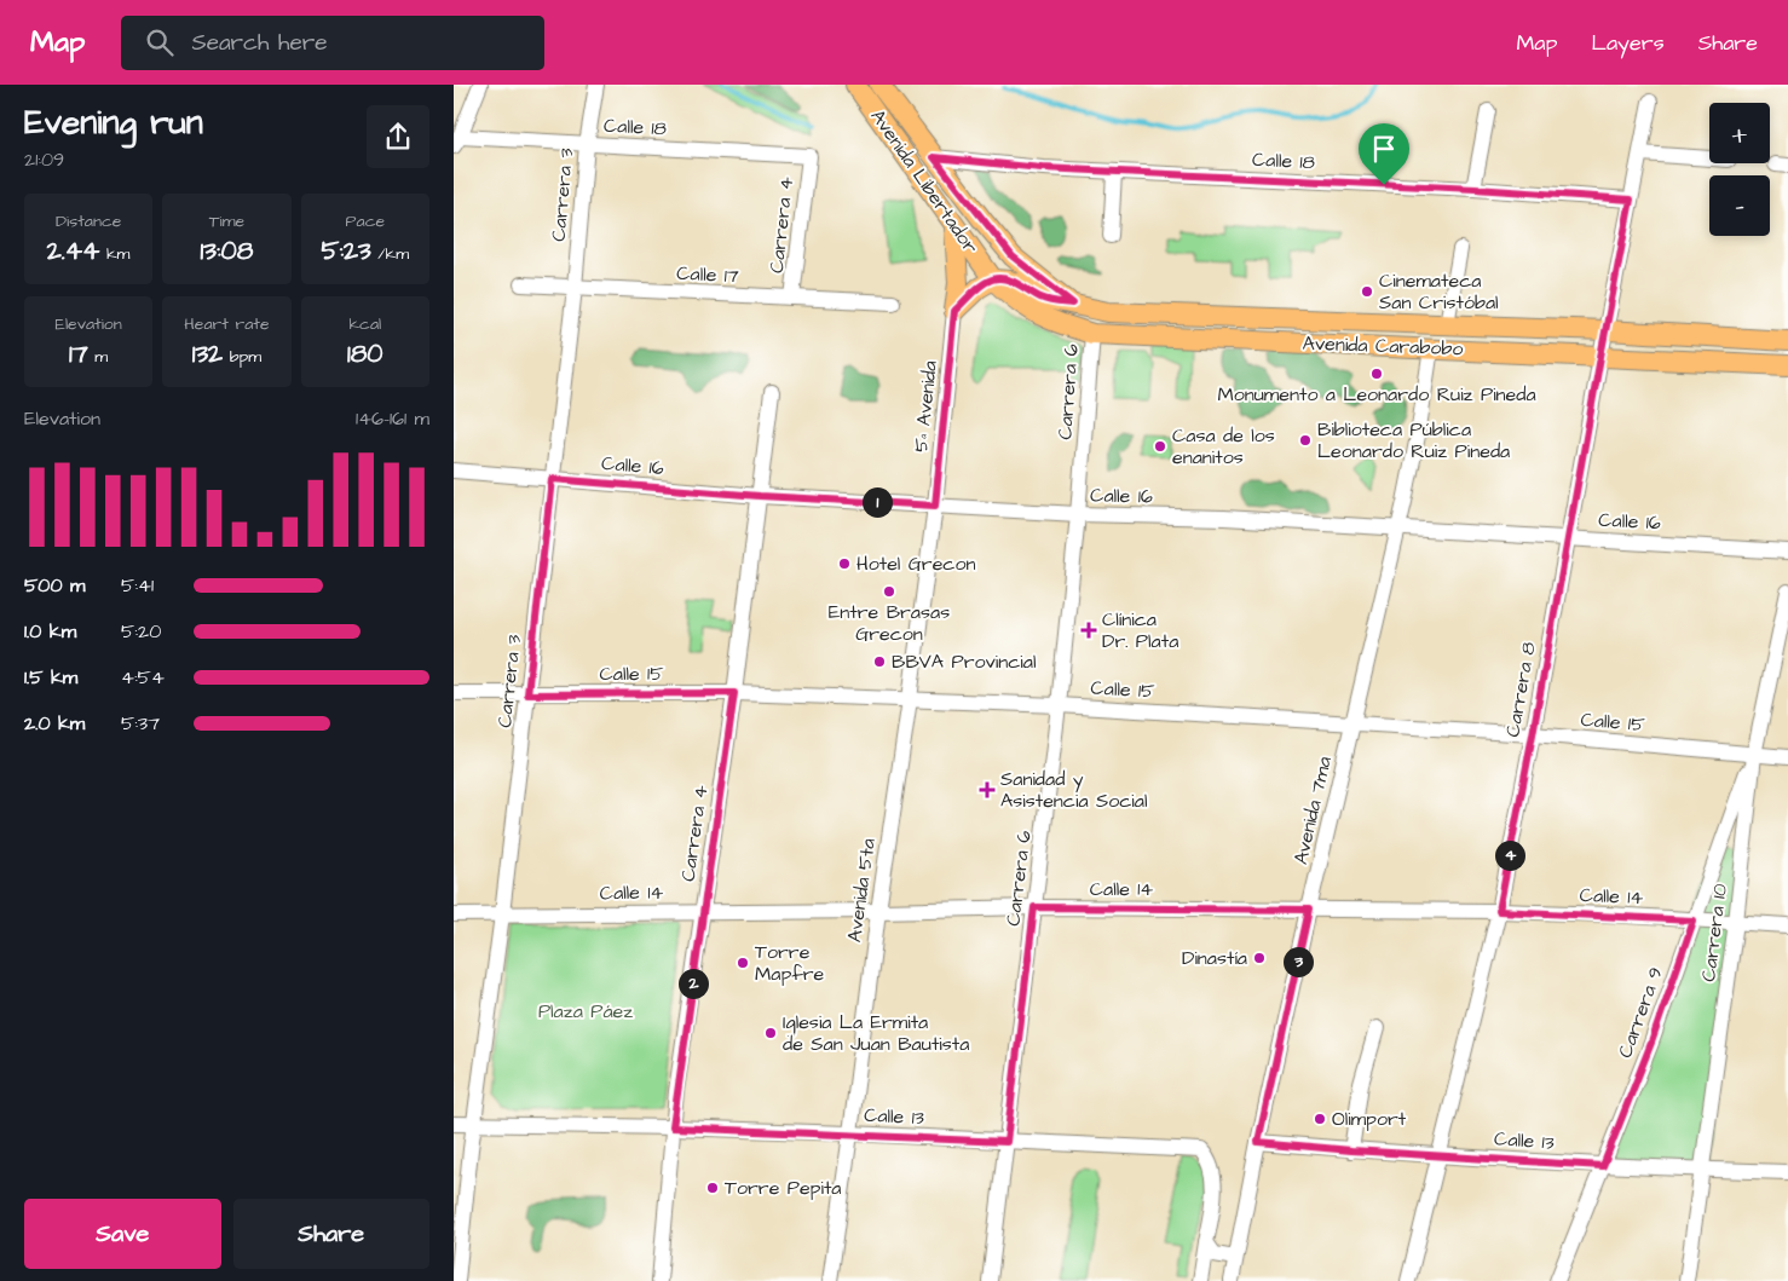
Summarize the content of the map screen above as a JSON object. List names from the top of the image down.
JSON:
{
  "streets": {
    "main road": ["Avenida Libertador", "Avenida Carabobo"],
    "street": [
      "Calle 18",
      "Carrera 3",
      "Carrera 4",
      "Calle 17",
      "Carrera 6",
      "5ª Avenida",
      "Calle 16",
      "Calle 15",
      "Carrera 8",
      "Avenida 7ma",
      "Calle 14",
      "Avenida 5ta",
      "Carrera 10",
      "Carrera 9",
      "Calle 13"
    ]
  },
  "crossings": [
    ["Calle 18", "Avenida Libertador"],
    ["Calle 18", "Carrera 3"],
    ["Calle 18", "Carrera 4"],
    ["Calle 18", "Carrera 8"],
    ["Avenida Libertador", "Avenida Carabobo"],
    ["Carrera 3", "Calle 17"],
    ["Carrera 3", "Calle 16"],
    ["Carrera 3", "Calle 15"],
    ["Carrera 3", "Calle 14"],
    ["Carrera 3", "Calle 13"],
    ["Carrera 4", "Calle 17"],
    ["Carrera 4", "Calle 16"],
    ["Carrera 4", "Calle 15"],
    ["Carrera 4", "Calle 14"],
    ["Carrera 4", "Calle 13"],
    ["Avenida Carabobo", "Carrera 6"],
    ["Avenida Carabobo", "Carrera 8"],
    ["Avenida Carabobo", "Avenida 7ma"],
    ["Carrera 6", "Calle 16"],
    ["Carrera 6", "Calle 15"],
    ["Carrera 6", "Calle 14"],
    ["Carrera 6", "Calle 13"],
    ["5ª Avenida", "Calle 16"],
    ["5ª Avenida", "Avenida 5ta"],
    ["Calle 16", "Carrera 8"],
    ["Calle 16", "Avenida 7ma"],
    ["Calle 16", "Avenida 5ta"],
    ["Calle 15", "Carrera 8"],
    ["Calle 15", "Avenida 7ma"],
    ["Calle 15", "Avenida 5ta"],
    ["Calle 15", "Carrera 10"],
    ["Calle 15", "Carrera 9"],
    ["Carrera 8", "Calle 14"],
    ["Carrera 8", "Calle 13"],
    ["Avenida 7ma", "Calle 14"],
    ["Avenida 7ma", "Calle 13"],
    ["Calle 14", "Avenida 5ta"],
    ["Calle 14", "Carrera 10"],
    ["Calle 14", "Carrera 9"],
    ["Avenida 5ta", "Calle 13"],
    ["Carrera 10", "Carrera 9"],
    ["Carrera 10", "Calle 13"],
    ["Carrera 9", "Calle 13"]
  ],
  "parks": ["Plaza Páez"],
  "places": {
    "other": [
      "Cinemateca San Cristóbal",
      "Monumento a Leonardo Ruiz Pineda",
      "Biblioteca Pública Leonardo Ruiz Pineda",
      "Casa de los enanitos",
      "Hotel Grecon",
      "Entre Brasas Grecon",
      "BBVA Provincial",
      "Dinastía",
      "Torre Mapfre",
      "Iglesia La Ermita de San Juan Bautista",
      "Olimport",
      "Torre Pepita"
    ],
    "health": ["Clínica Dr. Plata", "Sanidad y Asistencia Social"]
  },
  "page": {
    "header": "Map",
    "search": "Search here",
    "nav": ["Map", "Layers", "Share"],
    "heading": ["Evening run", "21:09"],
    "map_buttons": ["+", "−"],
    "stats": [
      ["Distance", "2.44 km"],
      ["Time", "13:08"],
      ["Pace", "5:23 /km"],
      ["Elevation", "17 m"],
      ["Heart rate", "132 bpm"],
      ["kcal", "180"]
    ],
    "chart": ["Elevation", "146–161 m"],
    "pins": [
      "1",
      "4",
      "3",
      "2"
    ],
    "list": [
      {
        "name": "500 m",
        "note": "5:41"
      },
      {
        "name": "1.0 km",
        "note": "5:20"
      },
      {
        "name": "1.5 km",
        "note": "4:54"
      },
      {
        "name": "2.0 km",
        "note": "5:37"
      }
    ],
    "buttons": ["Save", "Share"]
  }
}
